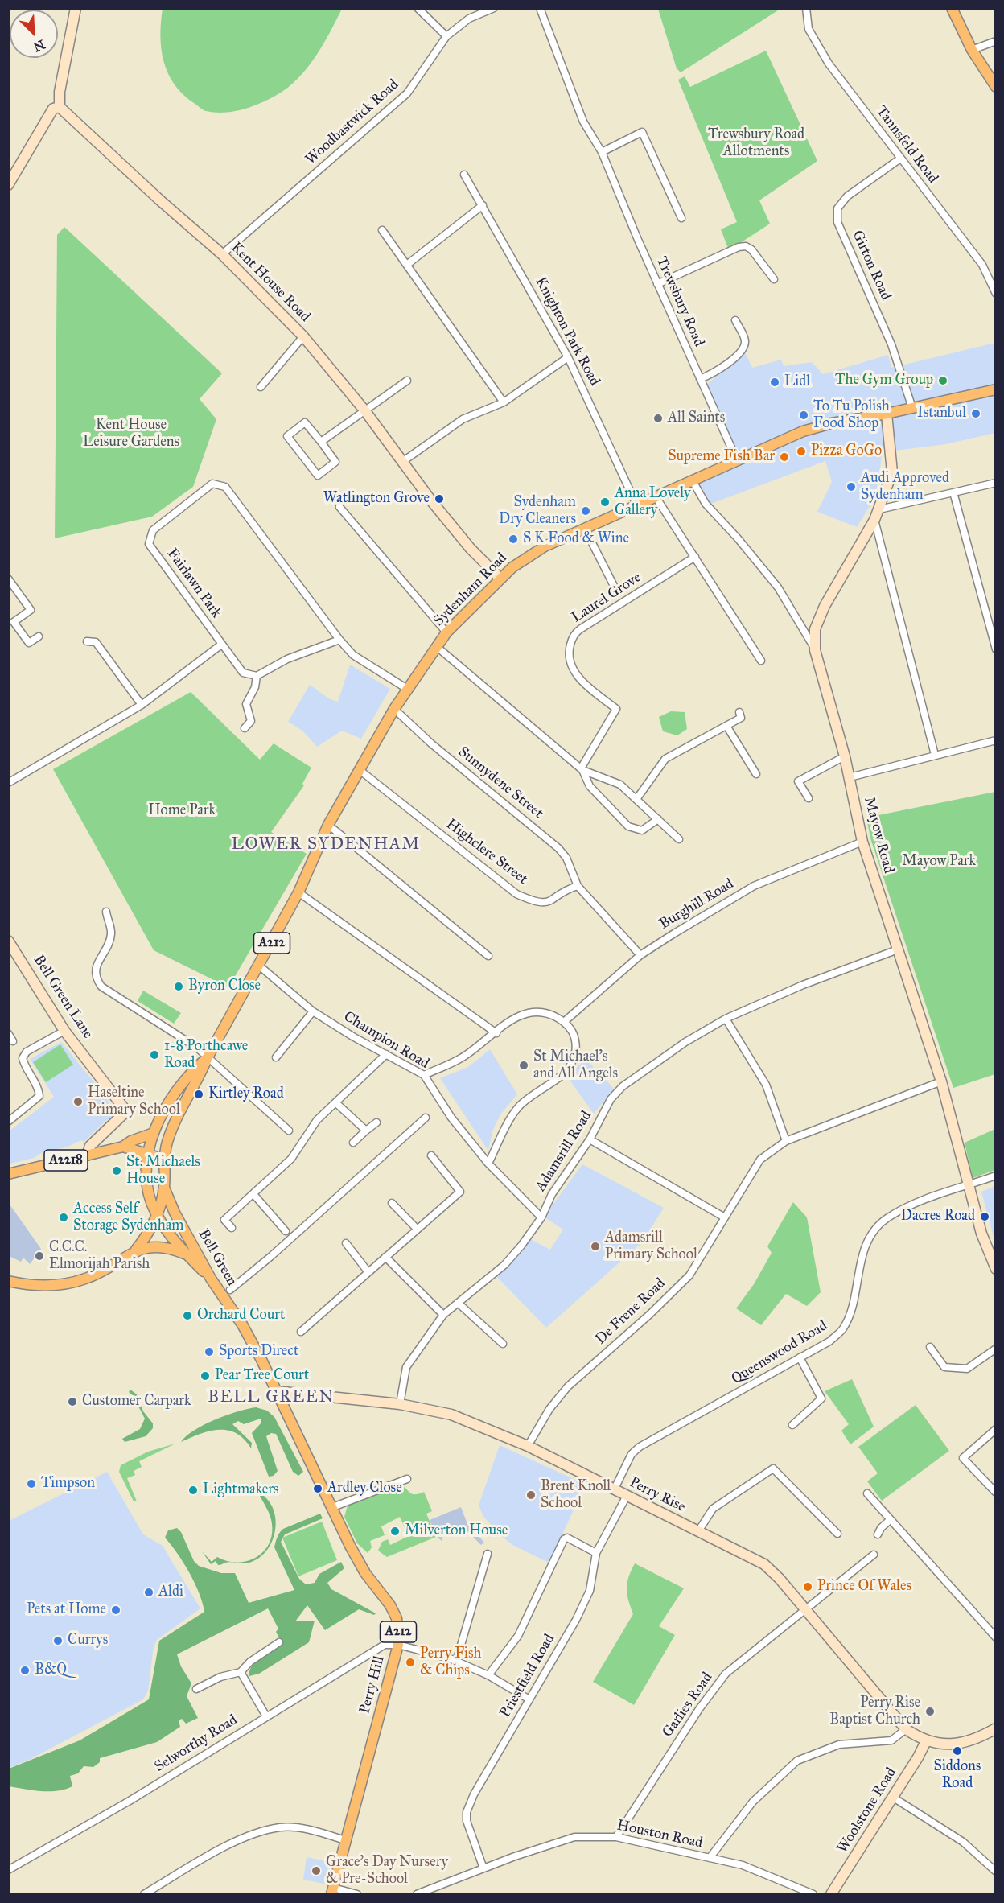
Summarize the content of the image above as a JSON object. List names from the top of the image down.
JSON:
{
  "streets": {
    "main road": [
      "Sydenham Road",
      "A212",
      "A2218",
      "Bell Green",
      "Perry Hill"
    ],
    "street": [
      "Woodbastwick Road",
      "Tannsfeld Road",
      "Girton Road",
      "Kent House Road",
      "Trewsbury Road",
      "Knighton Park Road",
      "Fairlawn Park",
      "Laurel Grove",
      "Sunnydene Street",
      "Mayow Road",
      "Highclere Street",
      "Burghill Road",
      "Bell Green Lane",
      "Champion Road",
      "Adamsrill Road",
      "De Frene Road",
      "Queenswood Road",
      "Perry Rise",
      "Priestfield Road",
      "Garlies Road",
      "Selworthy Road",
      "Woolstone Road",
      "Houston Road"
    ]
  },
  "crossings": [
    ["Woodbastwick Road", "Kent House Road"],
    ["Tannsfeld Road", "Girton Road"],
    ["Girton Road", "Sydenham Road"],
    ["Kent House Road", "Sydenham Road"],
    ["Trewsbury Road", "Sydenham Road"],
    ["Knighton Park Road", "Sydenham Road"],
    ["Fairlawn Park", "Sydenham Road"],
    ["Sydenham Road", "Sunnydene Street"],
    ["Sydenham Road", "Mayow Road"],
    ["Sydenham Road", "Highclere Street"],
    ["Sydenham Road", "A212"],
    ["Sydenham Road", "Champion Road"],
    ["Sydenham Road", "A2218"],
    ["Sunnydene Street", "Highclere Street"],
    ["Mayow Road", "Burghill Road"],
    ["Mayow Road", "Adamsrill Road"],
    ["Mayow Road", "De Frene Road"],
    ["Mayow Road", "Queenswood Road"],
    ["A212", "A2218"],
    ["A212", "Bell Green"],
    ["Bell Green Lane", "A2218"],
    ["Champion Road", "Adamsrill Road"],
    ["Adamsrill Road", "Perry Rise"],
    ["Bell Green", "Perry Rise"],
    ["Bell Green", "Perry Hill"],
    ["De Frene Road", "Perry Rise"],
    ["Queenswood Road", "Perry Rise"],
    ["Perry Rise", "Priestfield Road"],
    ["Perry Rise", "Perry Hill"],
    ["Perry Rise", "Garlies Road"],
    ["Perry Rise", "Woolstone Road"],
    ["Priestfield Road", "Houston Road"],
    ["Perry Hill", "Selworthy Road"],
    ["Garlies Road", "Houston Road"]
  ],
  "districts": ["LOWER SYDENHAM", "BELL GREEN"],
  "parks": [
    "Trewsbury Road Allotments",
    "Kent House Leisure Gardens",
    "Home Park",
    "Mayow Park"
  ],
  "places": [
    "The Gym Group",
    "Lidl",
    "Istanbul",
    "To Tu Polish Food Shop",
    "All Saints",
    "Pizza GoGo",
    "Supreme Fish Bar",
    "Audi Approved Sydenham",
    "Watlington Grove",
    "Anna Lovely Gallery",
    "Sydenham Dry Cleaners",
    "S K Food & Wine",
    "Byron Close",
    "1-8 Porthcawe Road",
    "St Michael's and All Angels",
    "Kirtley Road",
    "Haseltine Primary School",
    "St. Michaels House",
    "Dacres Road",
    "Access Self Storage Sydenham",
    "Adamsrill Primary School",
    "C.C.C. Elmorijah Parish",
    "Orchard Court",
    "Sports Direct",
    "Pear Tree Court",
    "Customer Carpark",
    "Timpson",
    "Ardley Close",
    "Lightmakers",
    "Brent Knoll School",
    "Milverton House",
    "Prince Of Wales",
    "Aldi",
    "Pets at Home",
    "Currys",
    "Perry Fish & Chips",
    "B&Q",
    "Perry Rise Baptist Church",
    "Siddons Road",
    "Grace’s Day Nursery & Pre-School"
  ],
  "north": "bottom right"
}
